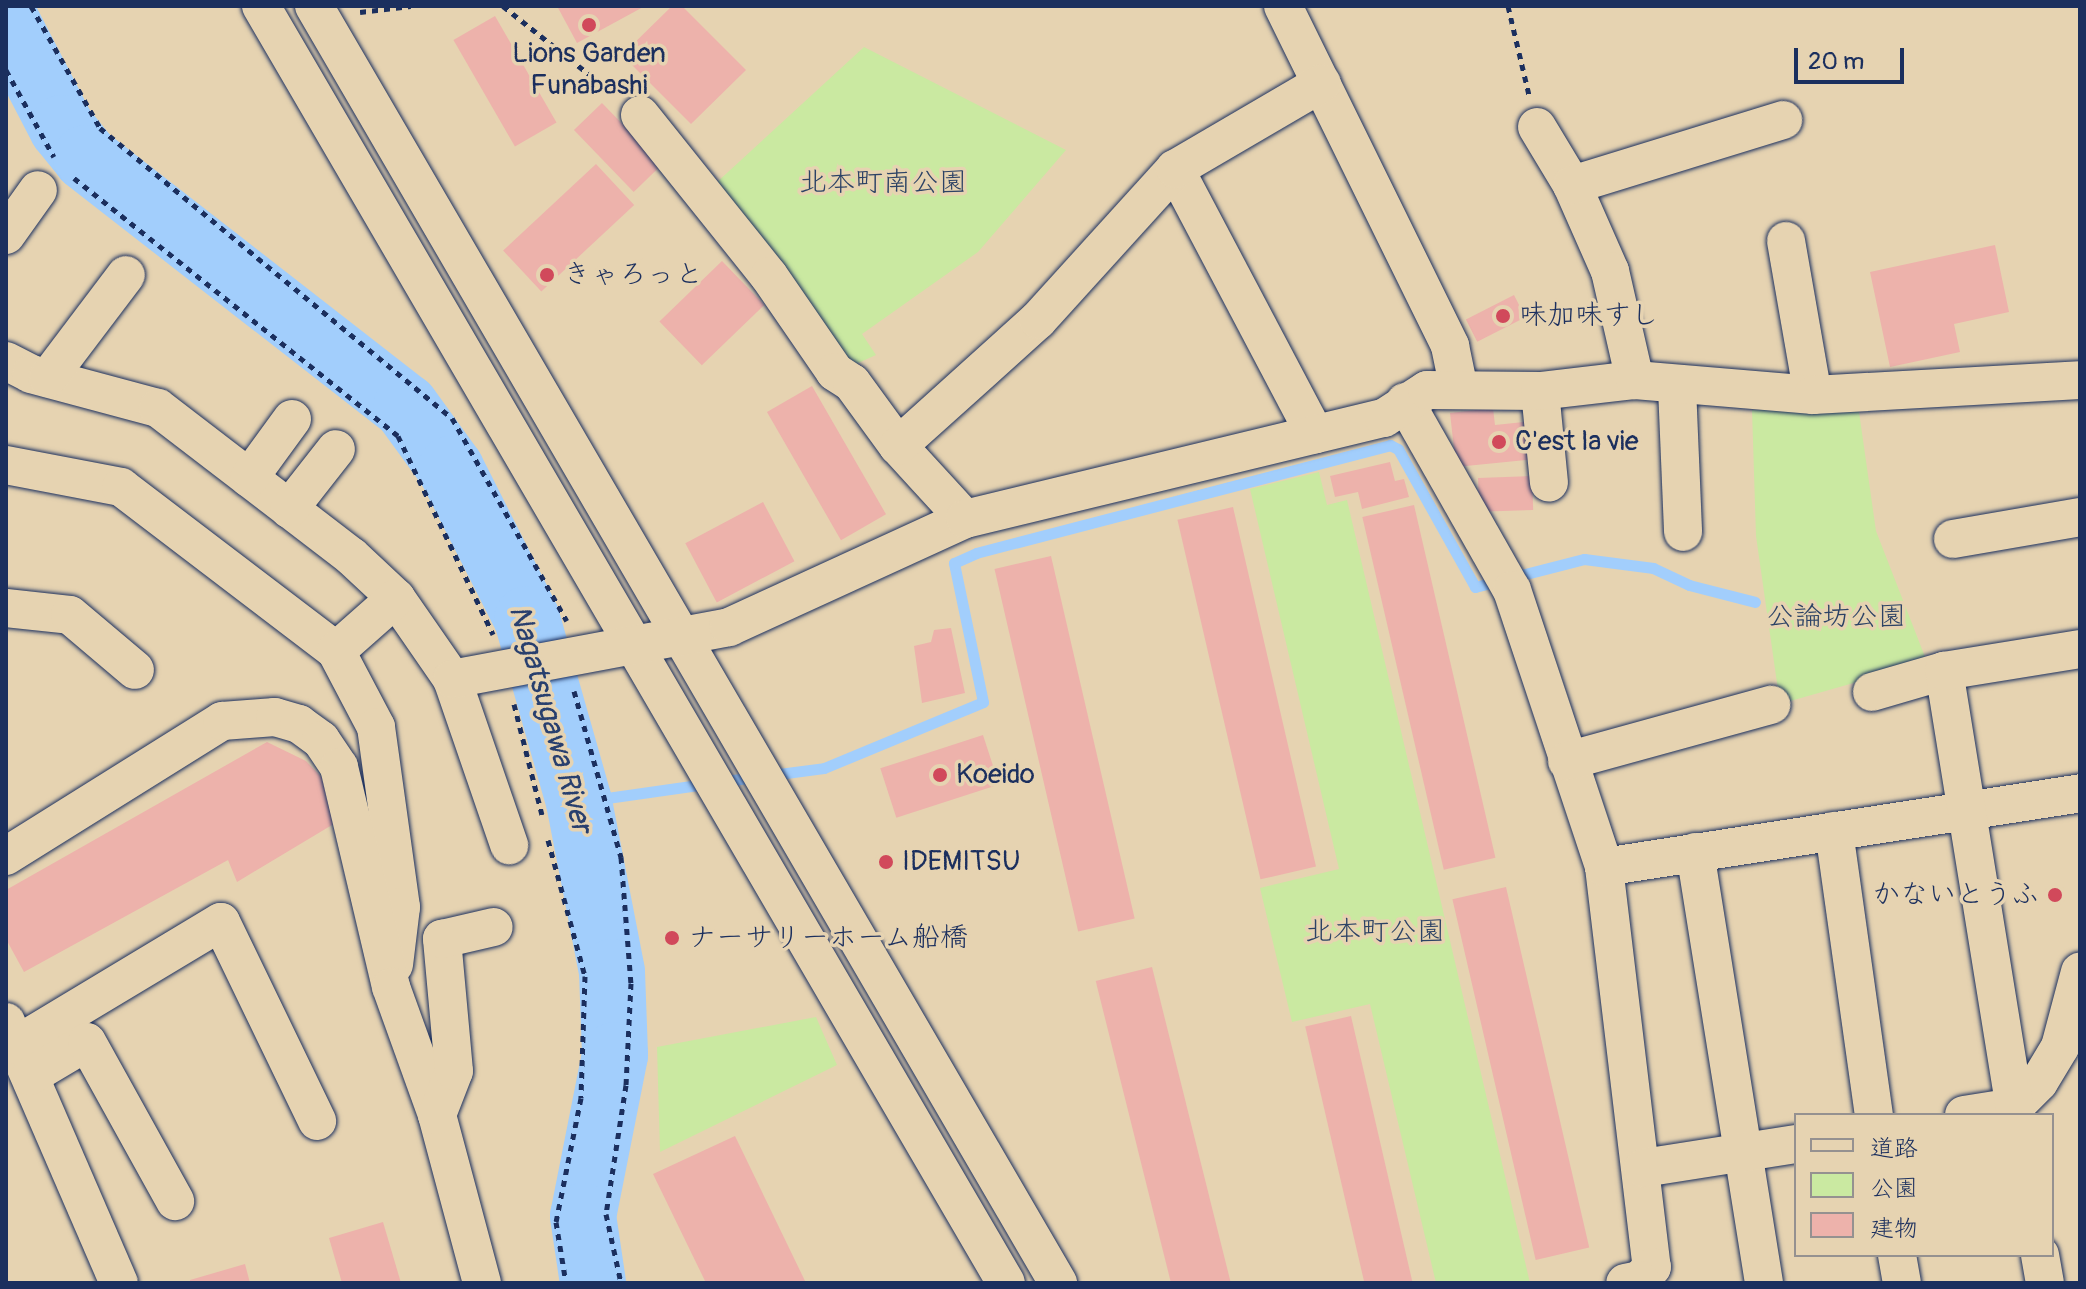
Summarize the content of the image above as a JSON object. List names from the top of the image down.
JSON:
{
  "water": ["Nagatsugawa River"],
  "parks": ["北本町南公園", "公論坊公園", "北本町公園"],
  "places": [
    "Lions Garden Funabashi",
    "きゃろっと",
    "味加味すし",
    "C'est la vie",
    "Koeido",
    "IDEMITSU",
    "かないとうふ",
    "ナーサリーホーム船橋"
  ],
  "legend": ["道路", "公園", "建物"],
  "scale_bar": "20 m"
}
